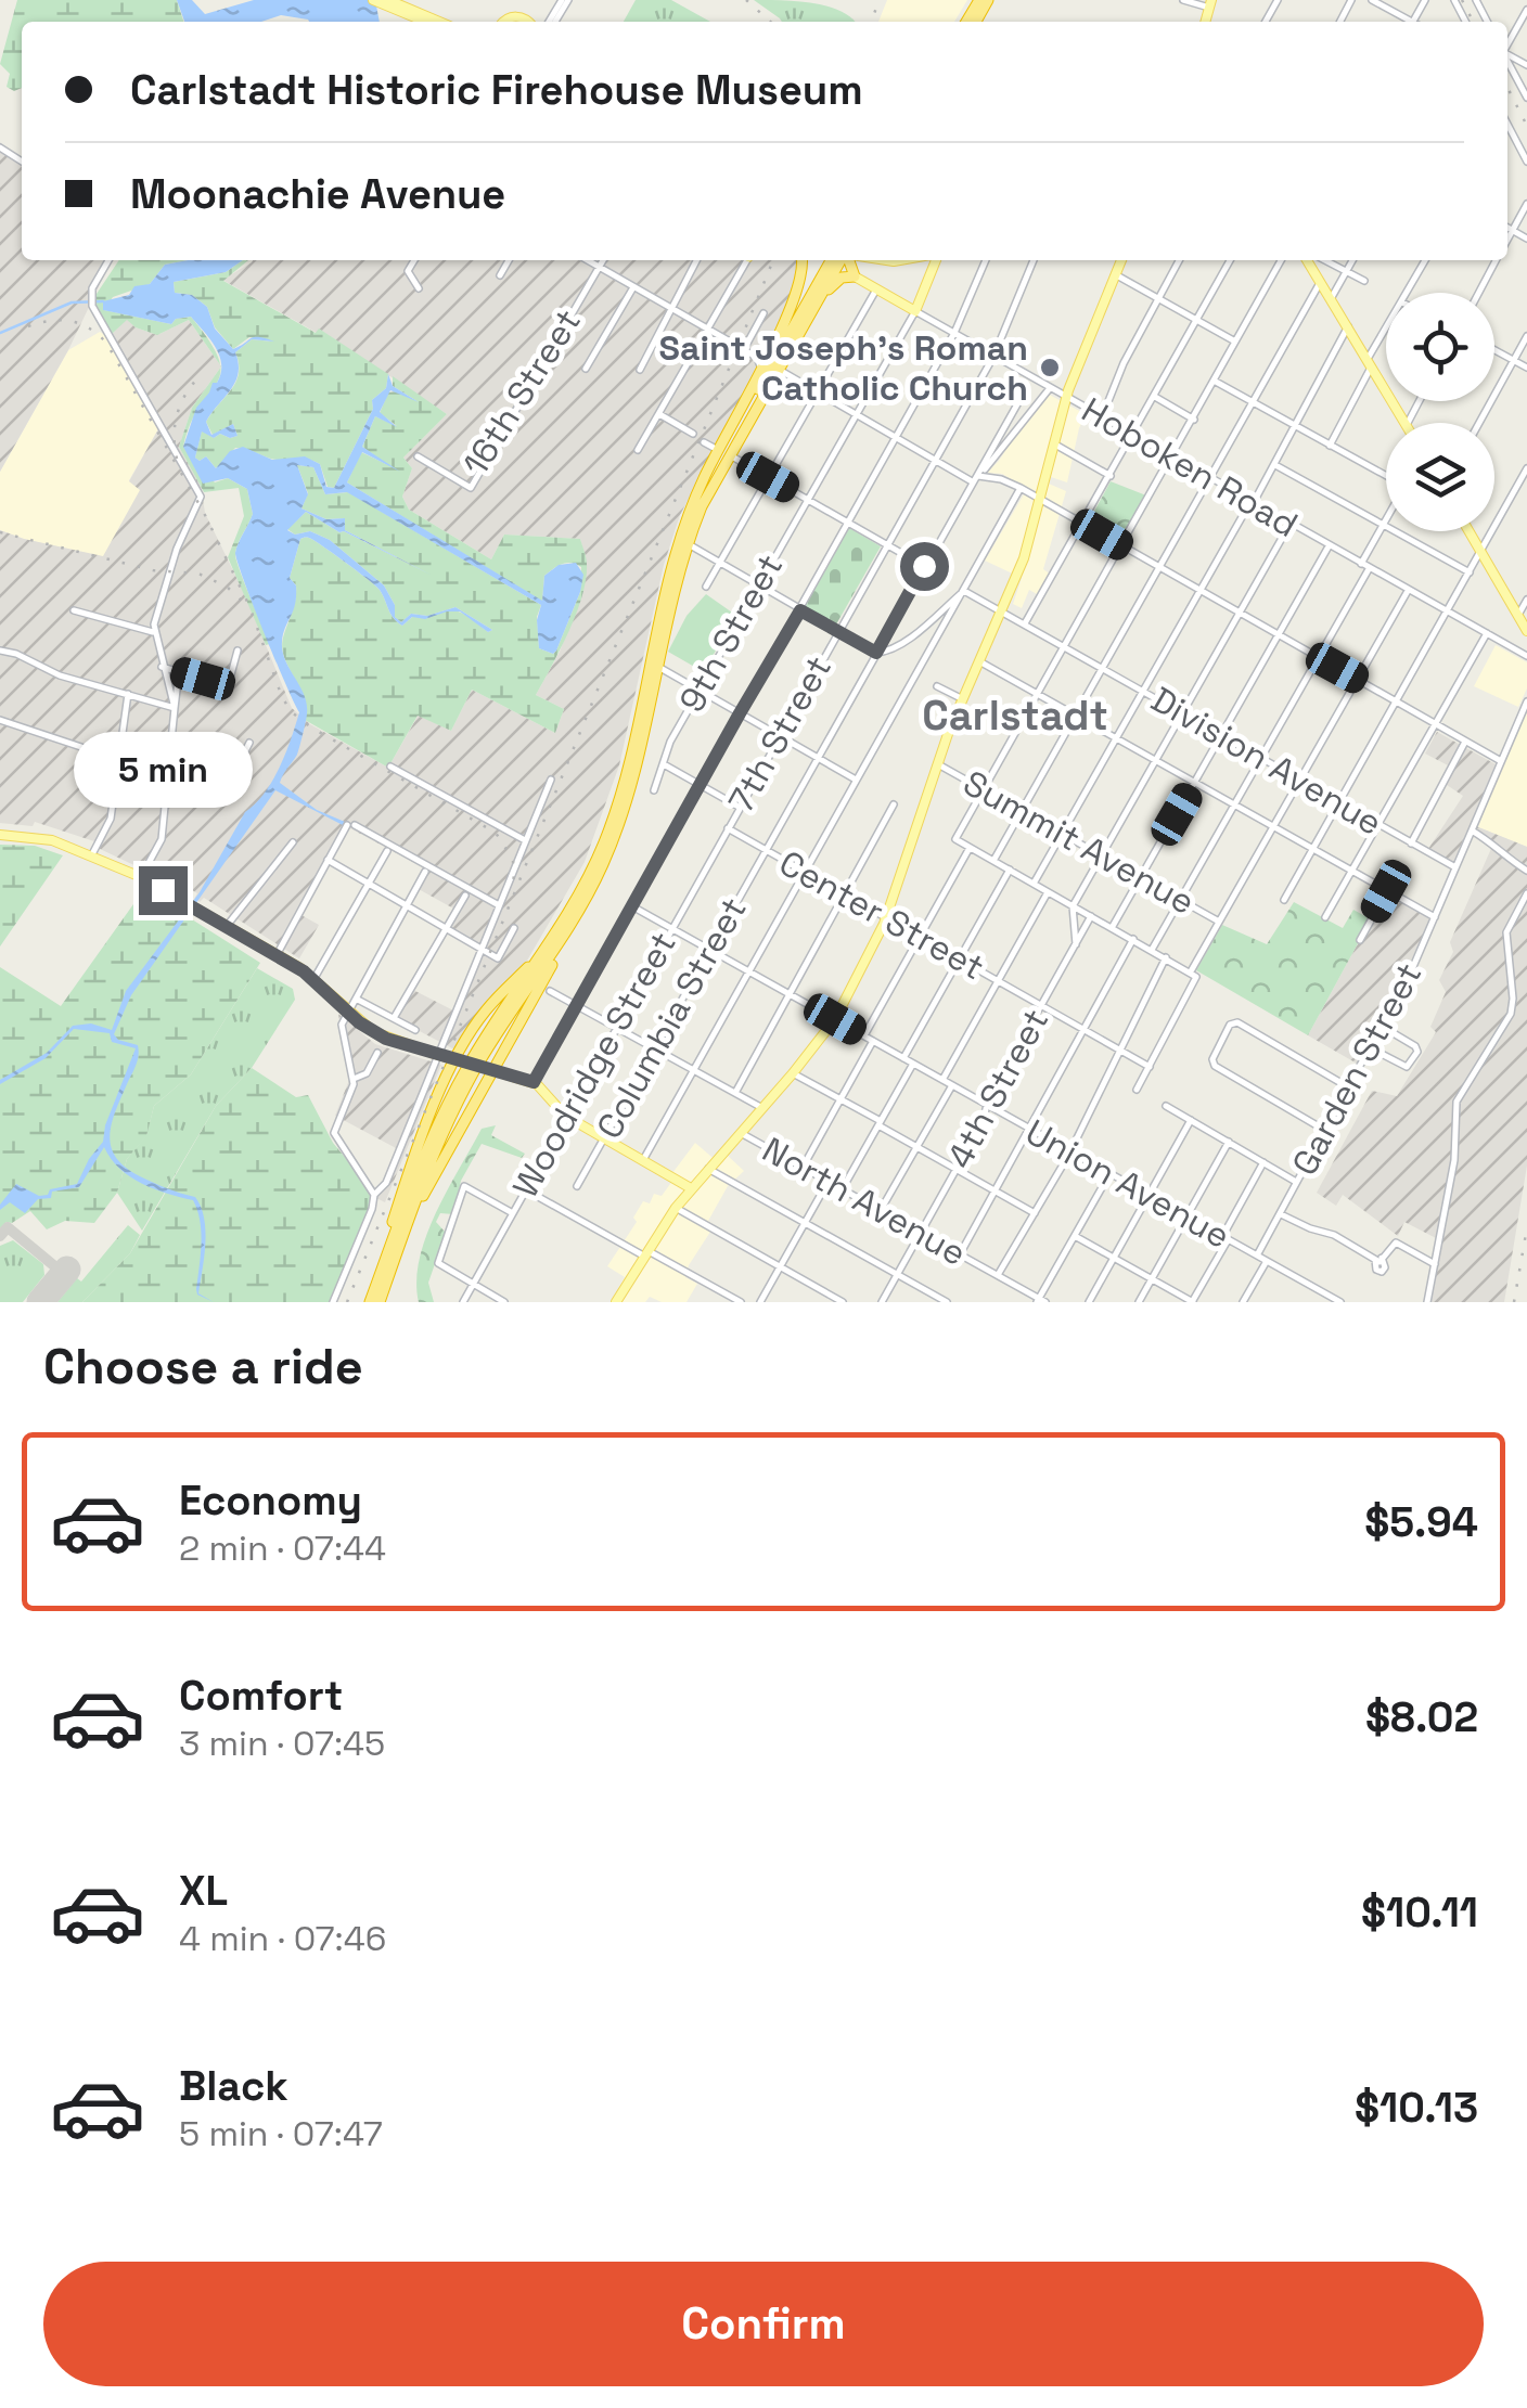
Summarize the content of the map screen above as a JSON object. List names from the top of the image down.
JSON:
{
  "streets": {
    "main road": ["Hoboken Road"],
    "street": [
      "16th Street",
      "9th Street",
      "7th Street",
      "Division Avenue",
      "Summit Avenue",
      "Center Street",
      "Columbia Street",
      "Woodridge Street",
      "Garden Street",
      "4th Street",
      "Union Avenue",
      "North Avenue"
    ]
  },
  "crossings": [
    ["Hoboken Road", "9th Street"],
    ["Hoboken Road", "7th Street"],
    ["7th Street", "Center Street"],
    ["7th Street", "Woodridge Street"],
    ["Division Avenue", "Garden Street"],
    ["Center Street", "Columbia Street"],
    ["Center Street", "Woodridge Street"],
    ["Center Street", "4th Street"],
    ["Columbia Street", "Union Avenue"],
    ["Woodridge Street", "Union Avenue"],
    ["Garden Street", "Union Avenue"],
    ["4th Street", "Union Avenue"],
    ["4th Street", "North Avenue"]
  ],
  "districts": ["Carlstadt"],
  "places": ["Saint Joseph's Roman Catholic Church"],
  "page": {
    "banner": ["Carlstadt Historic Firehouse Museum", "Moonachie Avenue"],
    "bubble": "5 min",
    "heading": "Choose a ride",
    "list": [
      {
        "name": "Economy",
        "note": "2 min · 07:44",
        "value": "$5.94"
      },
      {
        "name": "Comfort",
        "note": "3 min · 07:45",
        "value": "$8.02"
      },
      {
        "name": "XL",
        "note": "4 min · 07:46",
        "value": "$10.11"
      },
      {
        "name": "Black",
        "note": "5 min · 07:47",
        "value": "$10.13"
      }
    ],
    "buttons": "Confirm"
  }
}
